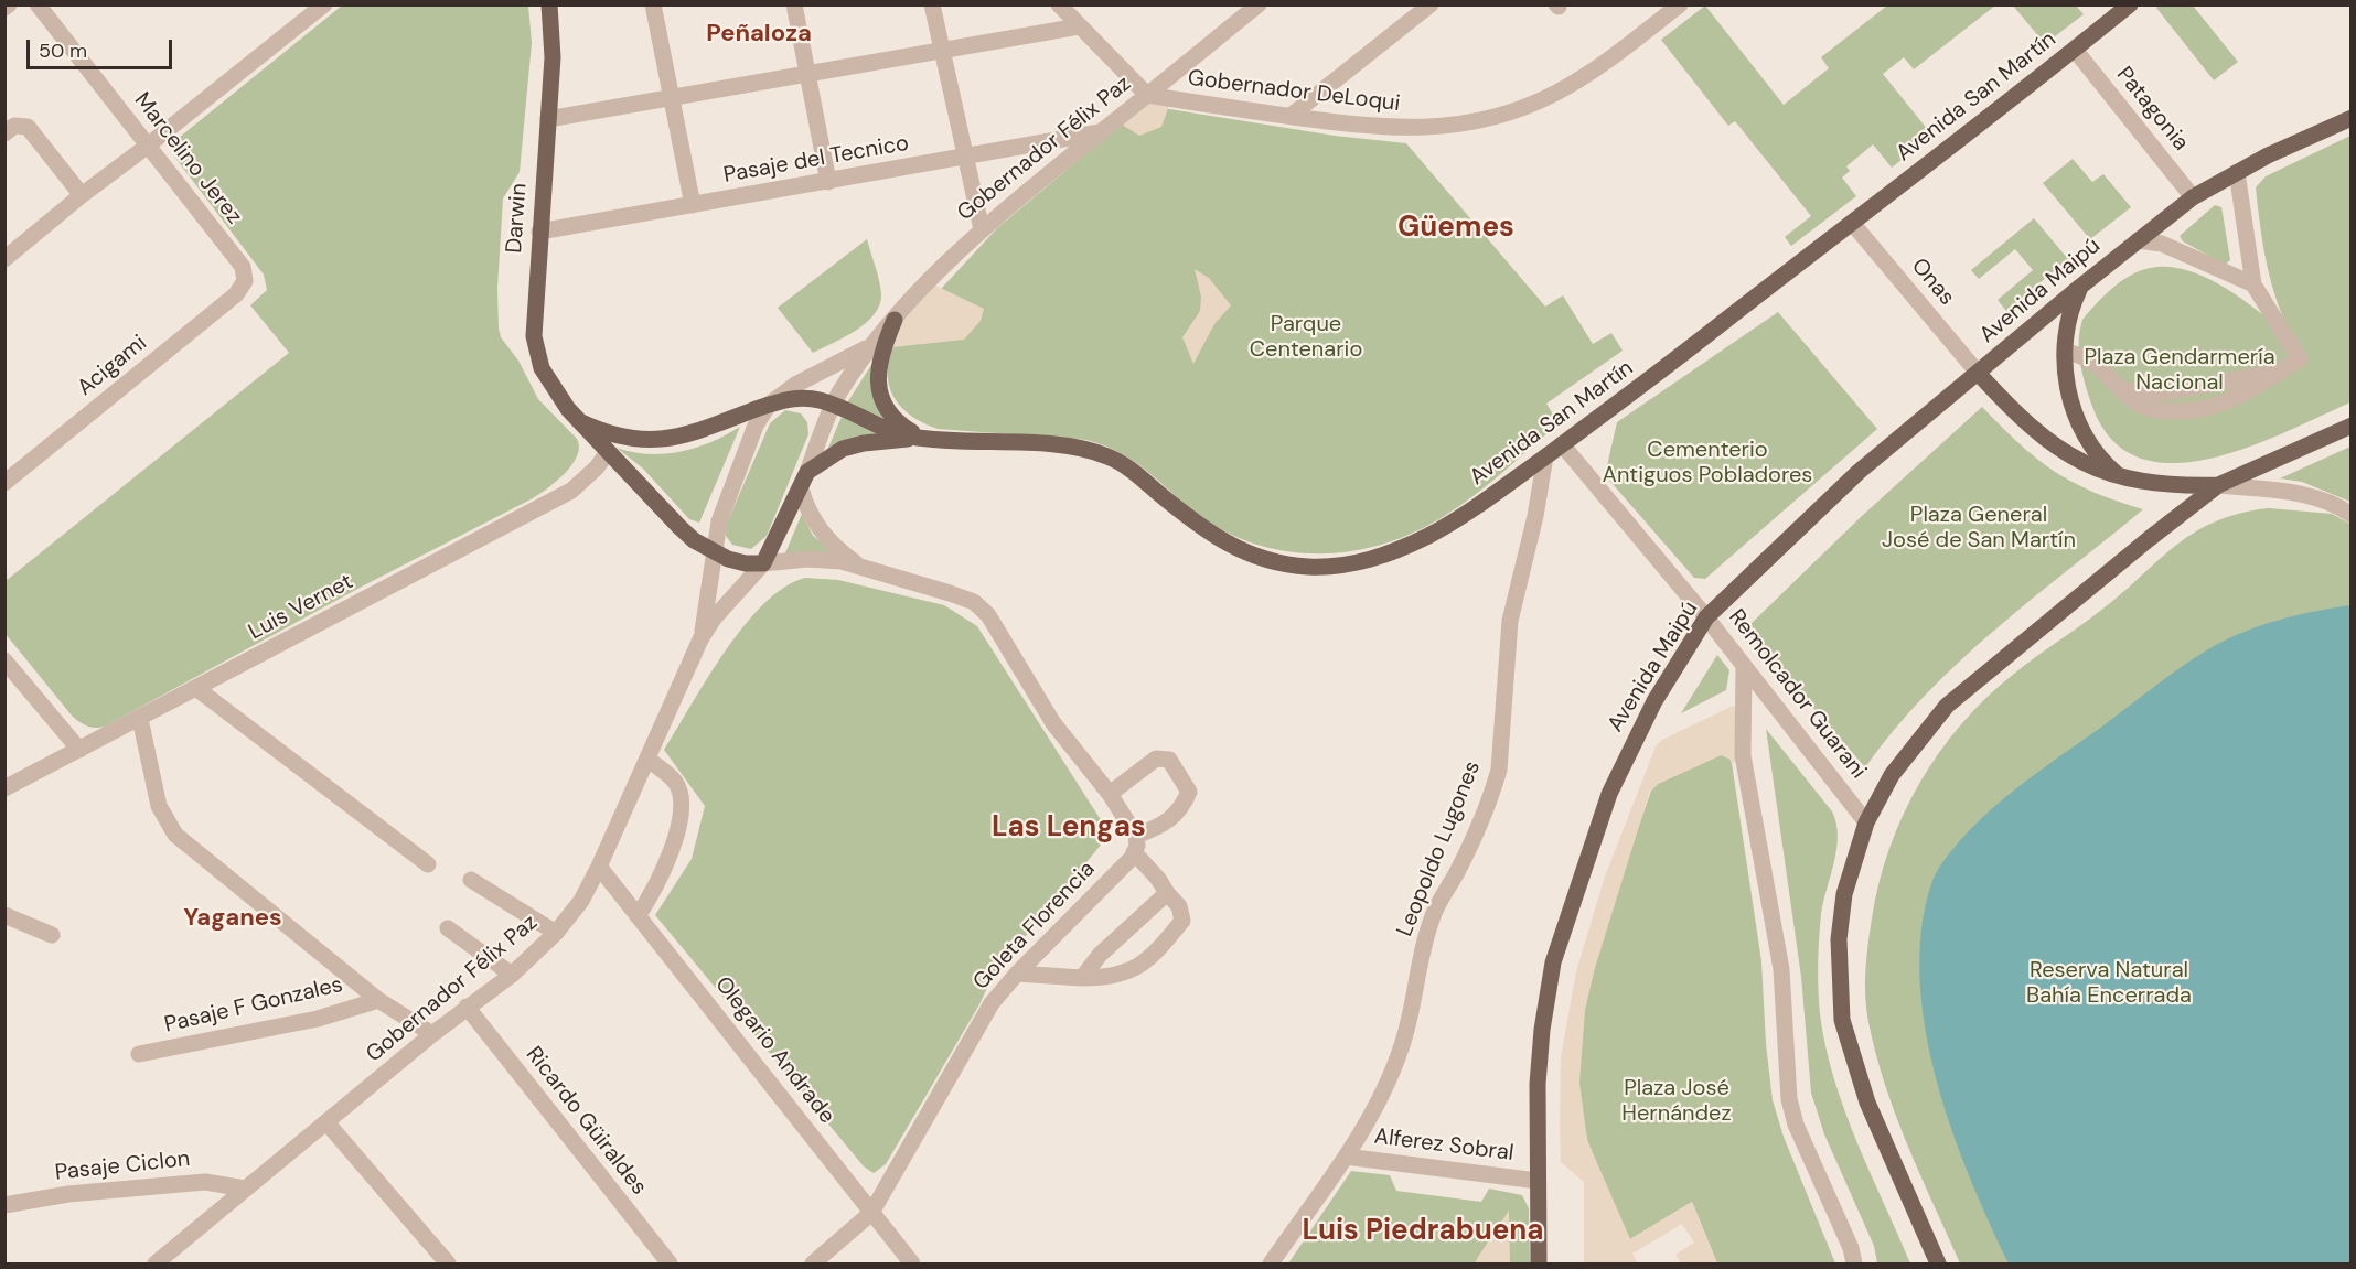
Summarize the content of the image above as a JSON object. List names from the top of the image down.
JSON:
{
  "streets": {
    "main road": [
      "Avenida San Martín",
      "Gobernador Félix Paz",
      "Darwin",
      "Avenida Maipú"
    ],
    "street": [
      "Gobernador DeLoqui",
      "Patagonia",
      "Marcelino Jerez",
      "Pasaje del Tecnico",
      "Onas",
      "Acigami",
      "Luis Vernet",
      "Remolcador Guarani",
      "Leopoldo Lugones",
      "Goleta Florencia",
      "Pasaje F Gonzales",
      "Olegario Andrade",
      "Ricardo Güiraldes",
      "Alferez Sobral",
      "Pasaje Ciclon"
    ]
  },
  "crossings": [
    ["Gobernador DeLoqui", "Gobernador Félix Paz"],
    ["Avenida San Martín", "Patagonia"],
    ["Avenida San Martín", "Gobernador Félix Paz"],
    ["Avenida San Martín", "Onas"],
    ["Avenida San Martín", "Remolcador Guarani"],
    ["Avenida San Martín", "Leopoldo Lugones"],
    ["Patagonia", "Avenida Maipú"],
    ["Gobernador Félix Paz", "Pasaje del Tecnico"],
    ["Gobernador Félix Paz", "Darwin"],
    ["Gobernador Félix Paz", "Olegario Andrade"],
    ["Gobernador Félix Paz", "Ricardo Güiraldes"],
    ["Gobernador Félix Paz", "Pasaje Ciclon"],
    ["Marcelino Jerez", "Acigami"],
    ["Pasaje del Tecnico", "Darwin"],
    ["Darwin", "Luis Vernet"],
    ["Onas", "Avenida Maipú"],
    ["Avenida Maipú", "Remolcador Guarani"],
    ["Avenida Maipú", "Alferez Sobral"],
    ["Leopoldo Lugones", "Alferez Sobral"],
    ["Goleta Florencia", "Olegario Andrade"]
  ],
  "districts": [
    "Peñaloza",
    "Güemes",
    "Las Lengas",
    "Yaganes",
    "Luis Piedrabuena"
  ],
  "parks": [
    "Parque Centenario",
    "Plaza Gendarmería Nacional",
    "Cementerio Antiguos Pobladores",
    "Plaza General José de San Martín",
    "Reserva Natural Bahía Encerrada",
    "Plaza José Hernández"
  ],
  "scale_bar": "50 m"
}
